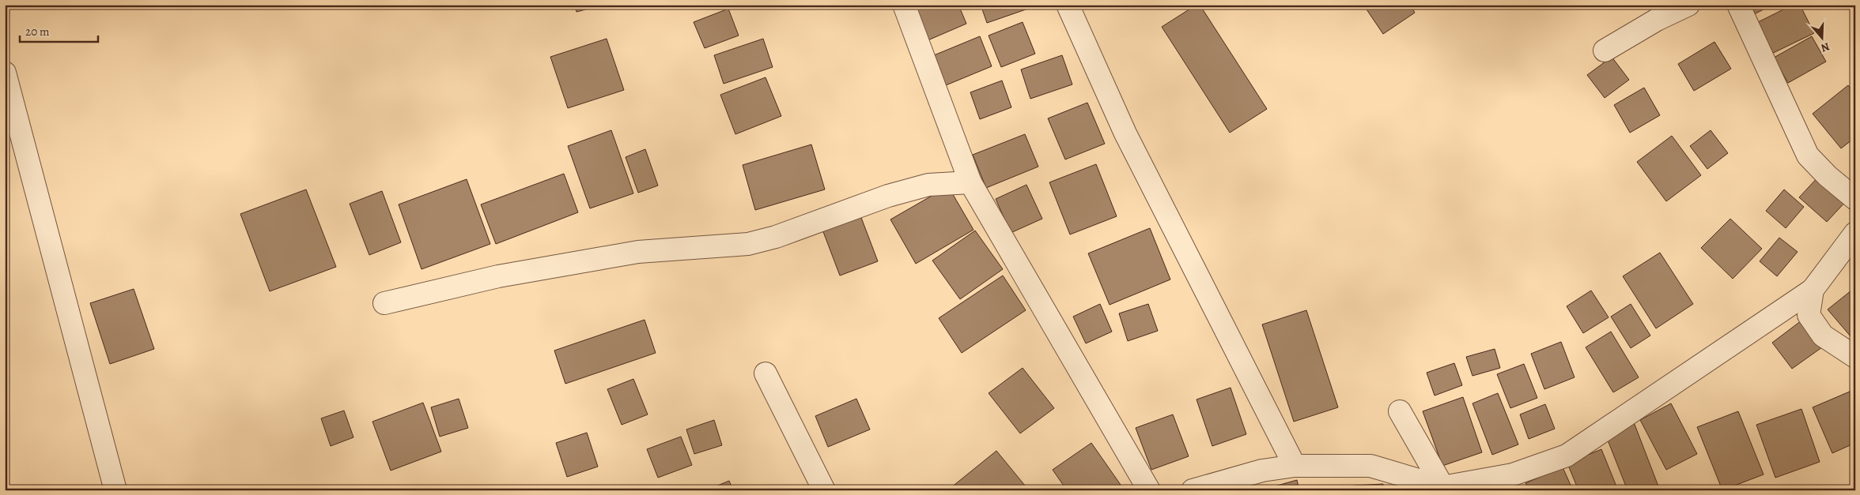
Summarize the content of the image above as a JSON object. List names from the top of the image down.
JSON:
{
  "scale_bar": "20 m",
  "north": "bottom"
}
